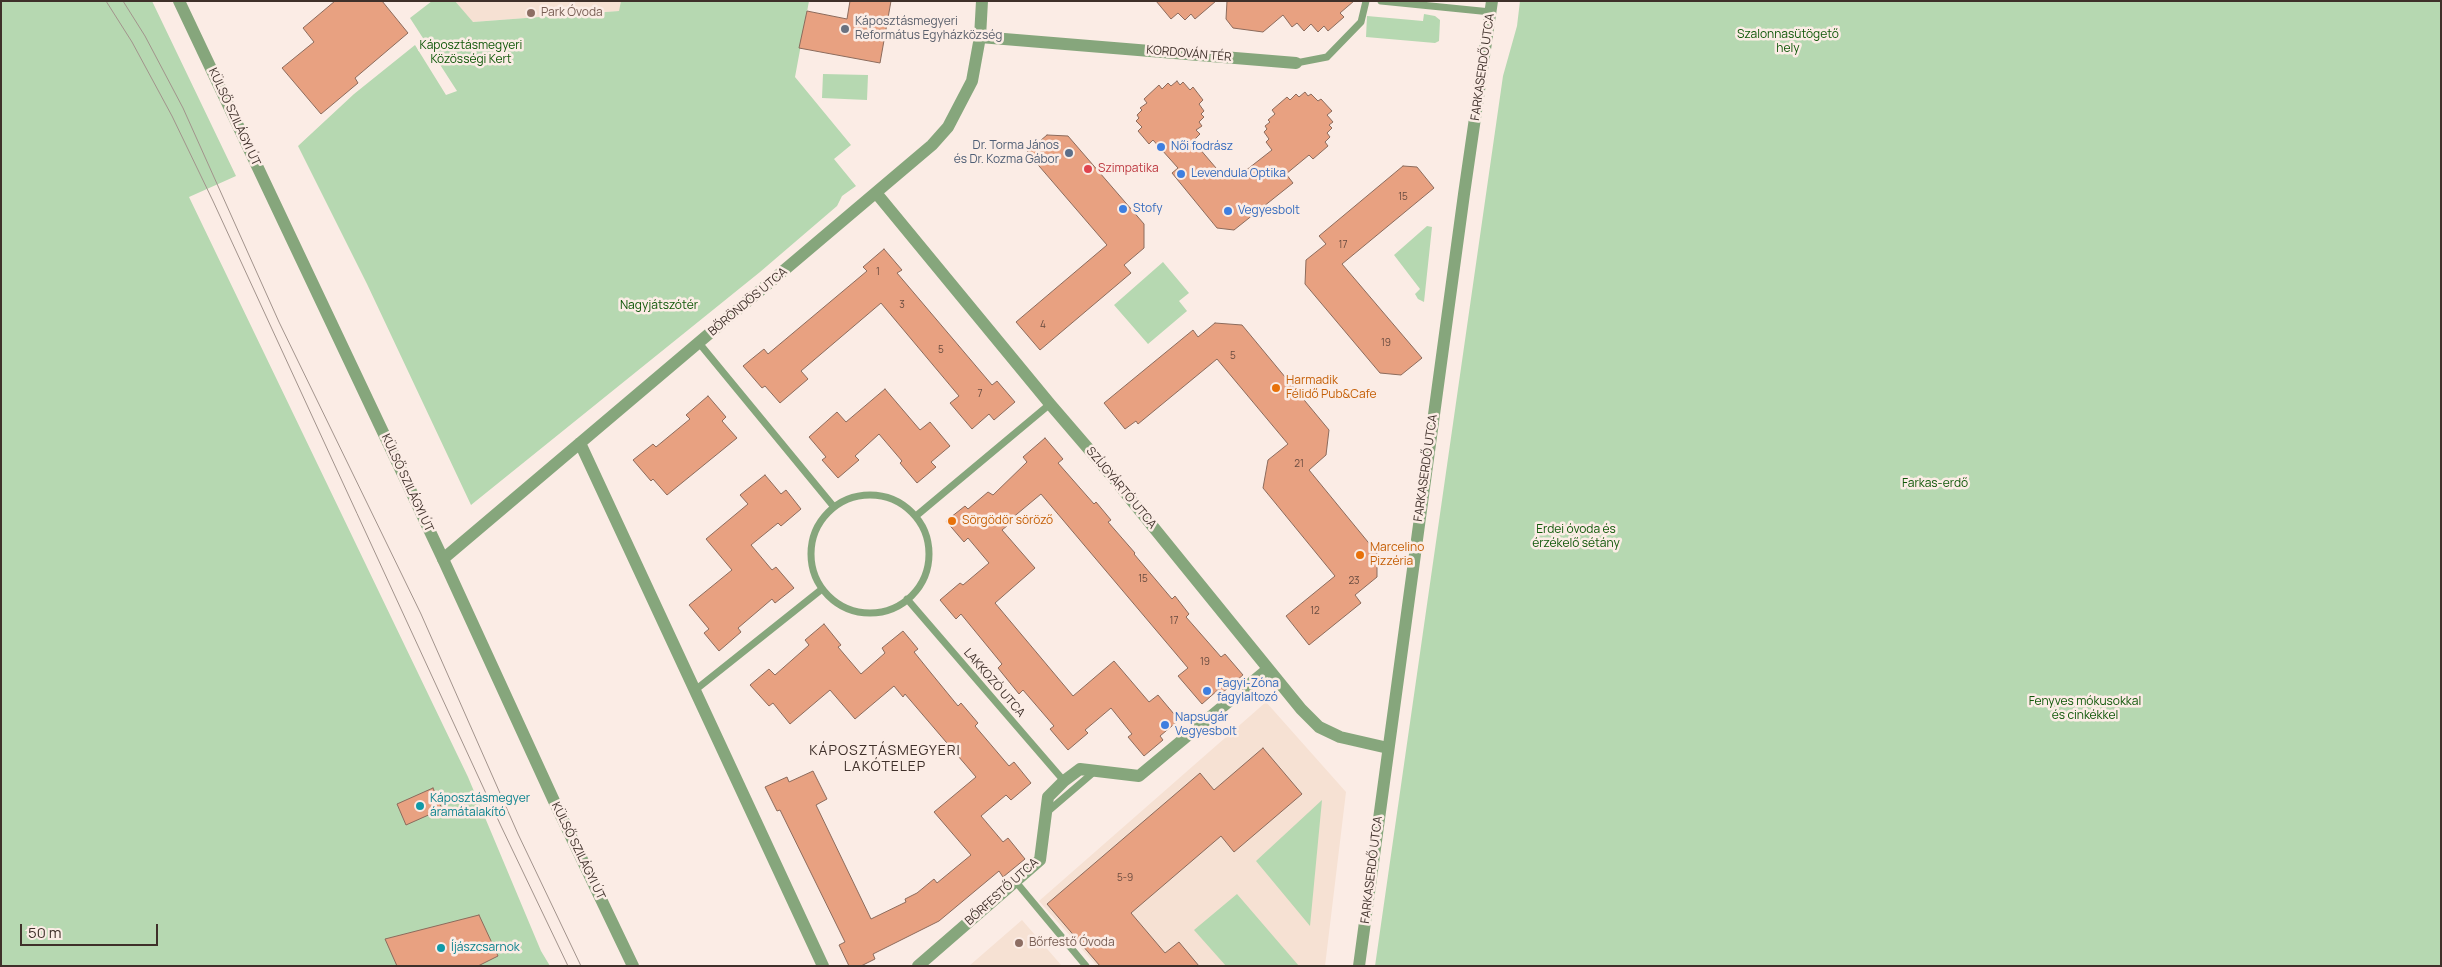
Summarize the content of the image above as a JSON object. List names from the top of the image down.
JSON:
{
  "streets": {
    "street": [
      "KORDOVÁN TÉR",
      "FARKASERDŐ UTCA",
      "KÜLSŐ SZILÁGYI ÚT",
      "BŐRÖNDÖS UTCA",
      "SZÍJGYÁRTÓ UTCA",
      "BŐRFESTŐ UTCA"
    ],
    "lane": ["LAKKOZÓ UTCA"]
  },
  "crossings": [
    ["KORDOVÁN TÉR", "BŐRÖNDÖS UTCA"],
    ["FARKASERDŐ UTCA", "SZÍJGYÁRTÓ UTCA"],
    ["KÜLSŐ SZILÁGYI ÚT", "BŐRÖNDÖS UTCA"],
    ["BŐRÖNDÖS UTCA", "SZÍJGYÁRTÓ UTCA"],
    ["SZÍJGYÁRTÓ UTCA", "BŐRFESTŐ UTCA"],
    ["LAKKOZÓ UTCA", "BŐRFESTŐ UTCA"]
  ],
  "districts": ["KÁPOSZTÁSMEGYERI LAKÓTELEP"],
  "parks": [
    "Szalonnasütögető hely",
    "Káposztásmegyeri Közösségi Kert",
    "Nagyjátszótér",
    "Farkas-erdő",
    "Erdei óvoda és érzékelő sétány",
    "Fenyves mókusokkal és cinkékkel"
  ],
  "places": [
    "Park Óvoda",
    "Káposztásmegyeri Református Egyházközség",
    "Női fodrász",
    "Dr. Torma János és Dr. Kozma Gábor",
    "Szimpatika",
    "Levendula Optika",
    "Stofy",
    "Vegyesbolt",
    "Harmadik Félidő Pub&Cafe",
    "Sörgödör söröző",
    "Marcelino Pizzéria",
    "Fagyi-Zóna fagylaltozó",
    "Napsugár Vegyesbolt",
    "Káposztásmegyer áramátalakító",
    "Bőrfestő Óvoda",
    "Íjászcsarnok"
  ],
  "house_numbers": [
    "15",
    "17",
    "1",
    "3",
    "4",
    "19",
    "5",
    "5",
    "7",
    "21",
    "15",
    "23",
    "12",
    "17",
    "19",
    "5-9"
  ],
  "scale_bar": "50 m"
}
